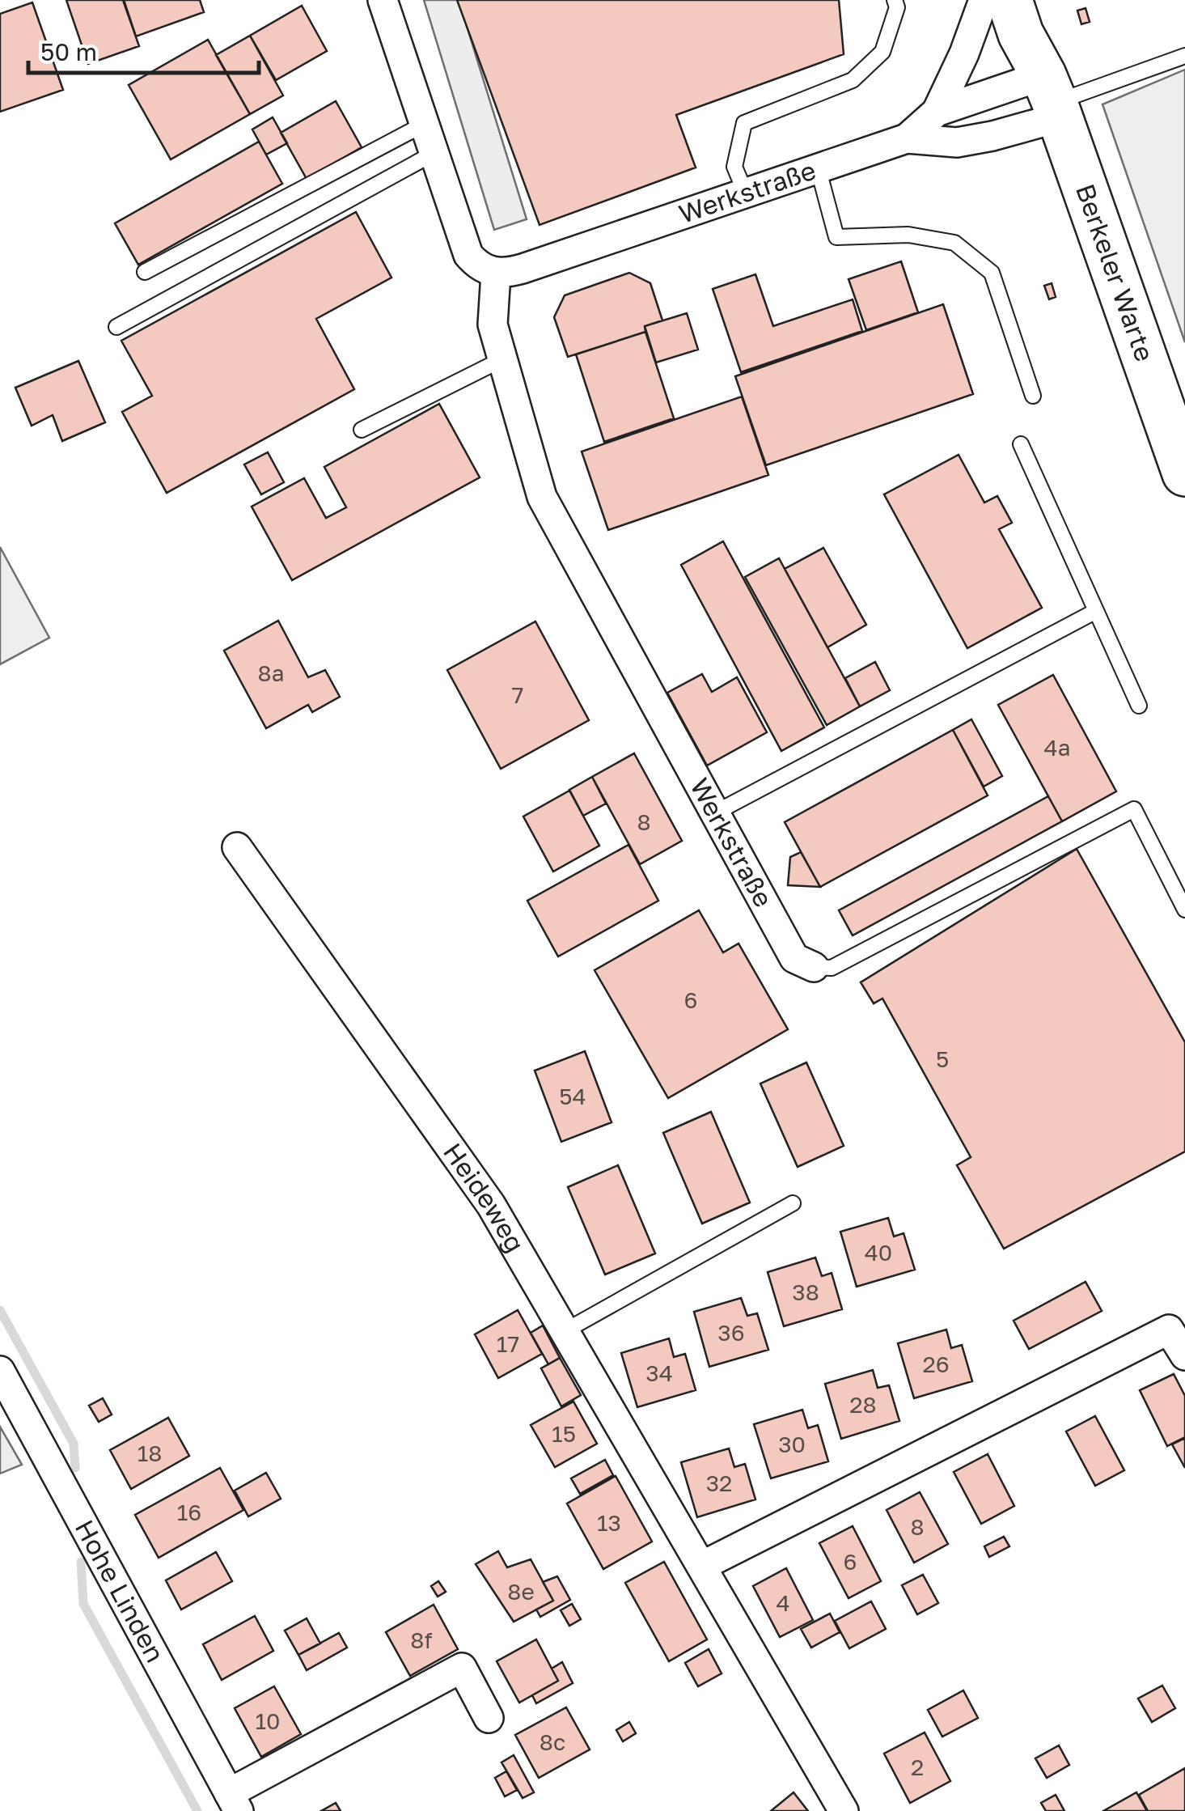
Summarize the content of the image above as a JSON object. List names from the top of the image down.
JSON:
{
  "streets": {
    "main road": ["Berkeler Warte"],
    "street": ["Werkstraße", "Heideweg", "Hohe Linden"]
  },
  "crossings": [
    ["Werkstraße", "Berkeler Warte"]
  ],
  "house_numbers": [
    "8a",
    "7",
    "4a",
    "8",
    "6",
    "5",
    "54",
    "40",
    "38",
    "36",
    "17",
    "26",
    "34",
    "28",
    "15",
    "30",
    "18",
    "32",
    "16",
    "13",
    "8",
    "6",
    "8e",
    "4",
    "8f",
    "10",
    "8c",
    "2"
  ],
  "scale_bar": "50 m"
}
